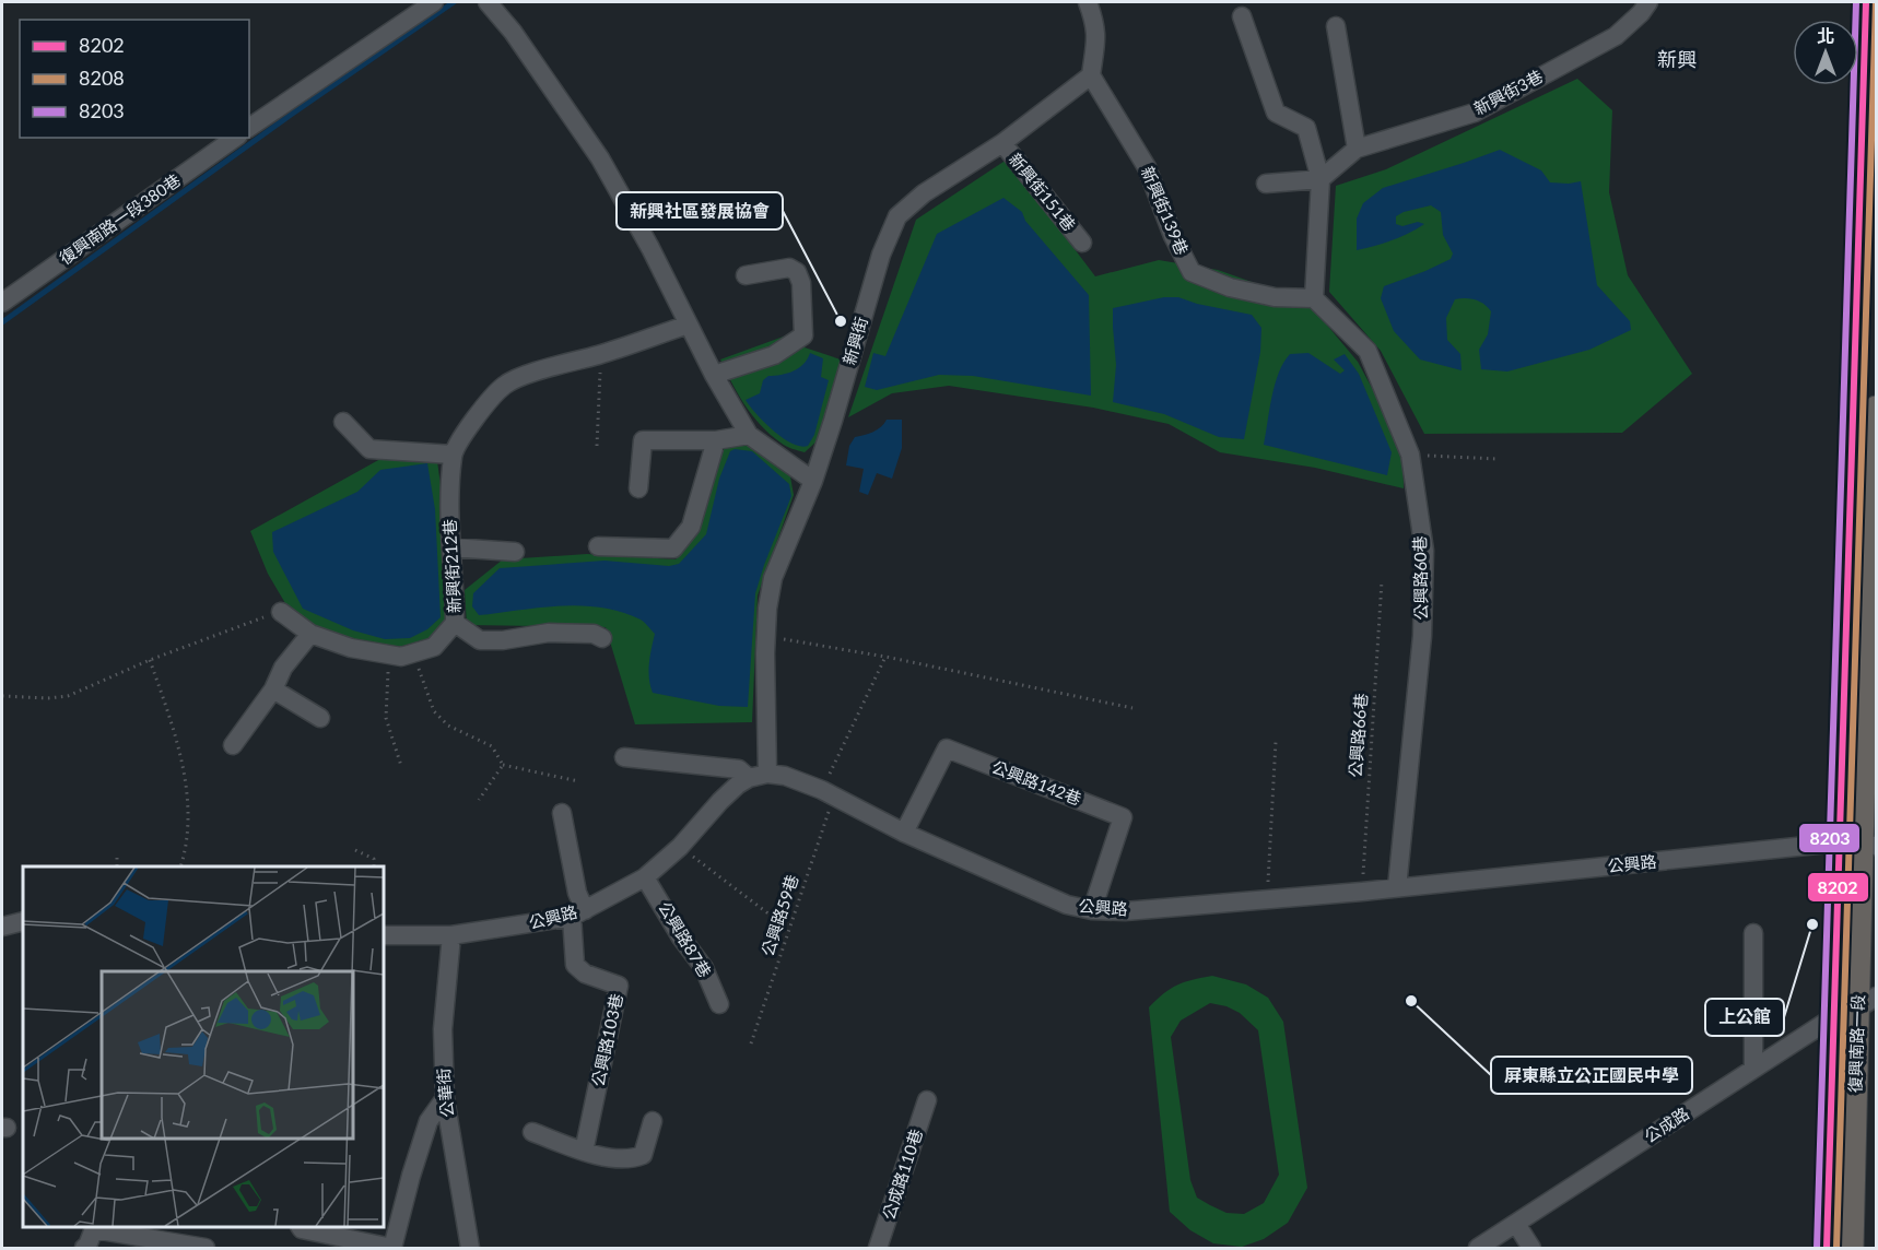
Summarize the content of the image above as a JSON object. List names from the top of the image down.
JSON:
{
  "streets": {
    "main road": ["復興南路一段"],
    "street": [
      "新興街3巷",
      "新興街151巷",
      "新興街139巷",
      "復興南路一段380巷",
      "新興街",
      "新興街212巷",
      "公興路60巷",
      "公興路142巷",
      "公興路",
      "公興路87巷",
      "公興路103巷",
      "公華街",
      "公成路",
      "公成路110巷"
    ],
    "path": ["公興路66巷", "公興路59巷"]
  },
  "crossings": [
    ["新興街151巷", "新興街"],
    ["新興街139巷", "新興街"],
    ["新興街139巷", "公興路60巷"],
    ["新興街", "公興路"],
    ["公興路60巷", "公興路"],
    ["公興路66巷", "公興路"],
    ["公興路142巷", "公興路"],
    ["公興路", "公興路59巷"],
    ["公興路", "公興路87巷"],
    ["公興路", "公興路103巷"],
    ["公興路", "復興南路一段"],
    ["公興路", "公華街"],
    ["復興南路一段", "公成路"]
  ],
  "districts": ["新興"],
  "places": ["新興社區發展協會", "上公館", "屏東縣立公正國民中學"],
  "lines": ["transit line 8202", "transit line 8208", "transit line 8203"],
  "legend": ["8202", "8208", "8203"],
  "north": "top"
}
